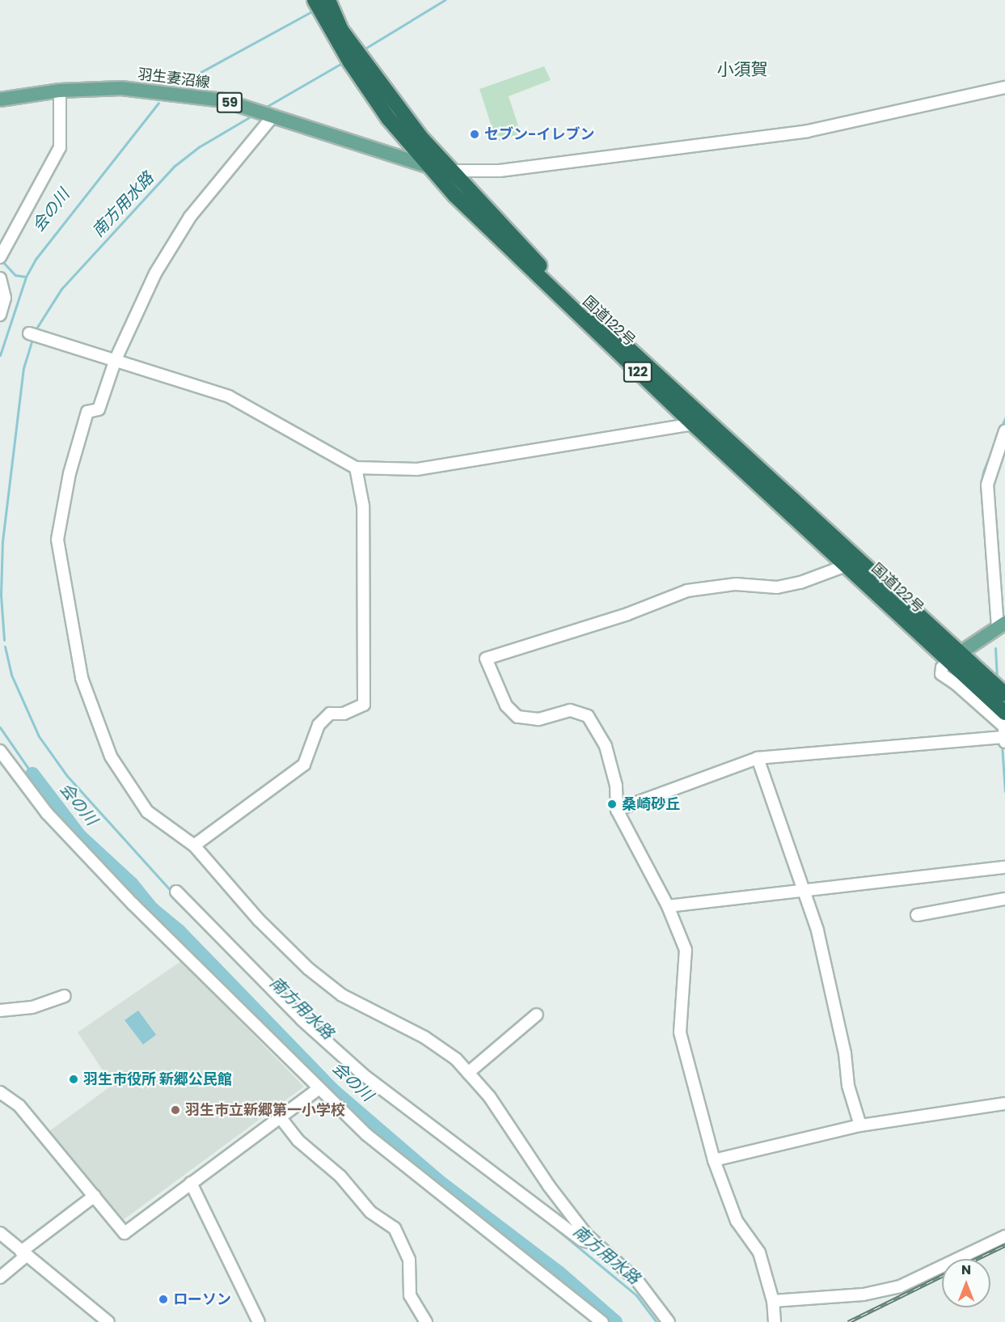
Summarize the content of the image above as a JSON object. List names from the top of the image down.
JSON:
{
  "streets": {
    "highway": ["国道122号", "122"],
    "main road": ["羽生妻沼線", "59"]
  },
  "crossings": [
    ["羽生妻沼線", "国道122号"]
  ],
  "districts": ["小須賀"],
  "water": ["南方用水路", "会の川"],
  "places": [
    "セブン-イレブン",
    "桑崎砂丘",
    "羽生市役所 新郷公民館",
    "羽生市立新郷第一小学校",
    "ローソン"
  ],
  "north": "top"
}
